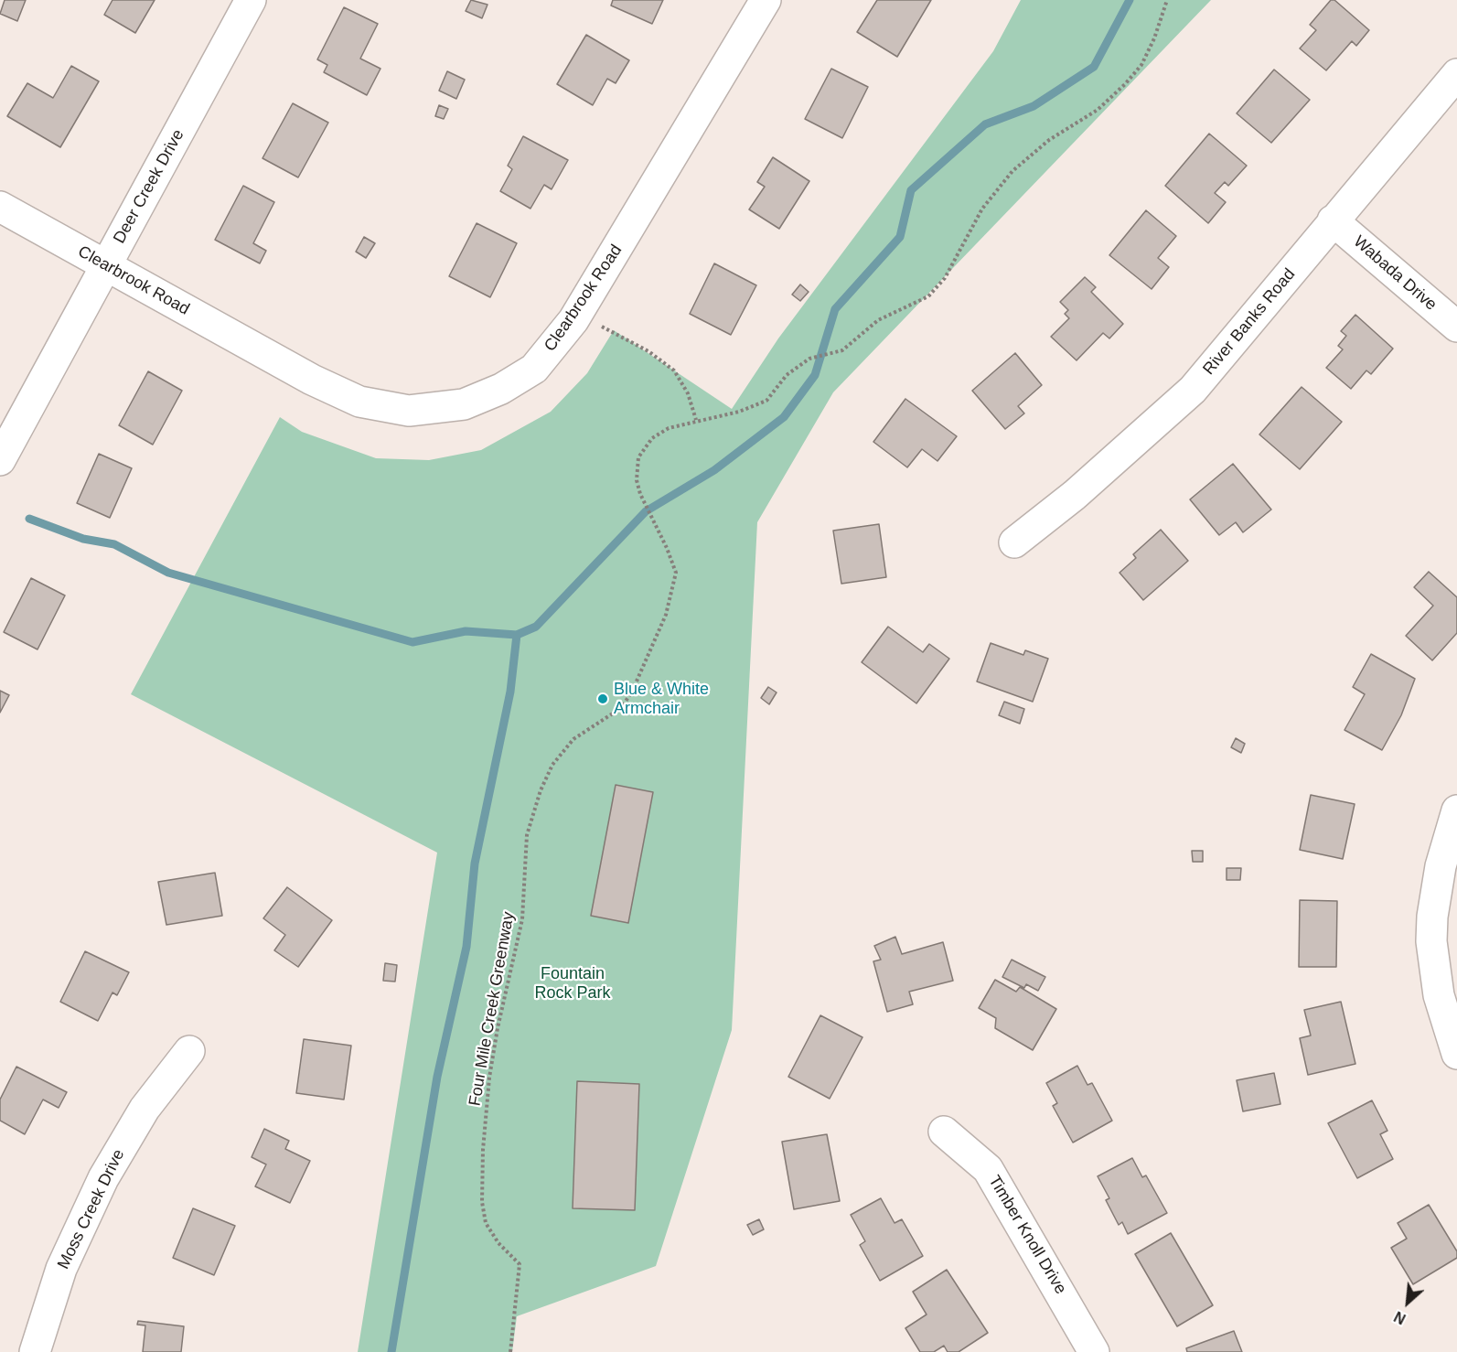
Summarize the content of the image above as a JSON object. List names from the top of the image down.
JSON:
{
  "streets": {
    "street": [
      "Deer Creek Drive",
      "Wabada Drive",
      "Clearbrook Road",
      "River Banks Road",
      "Moss Creek Drive",
      "Timber Knoll Drive"
    ],
    "path": ["Four Mile Creek Greenway"]
  },
  "crossings": [
    ["Deer Creek Drive", "Clearbrook Road"],
    ["Wabada Drive", "River Banks Road"]
  ],
  "parks": ["Fountain Rock Park"],
  "places": ["Blue & White Armchair"],
  "north": "bottom left"
}
